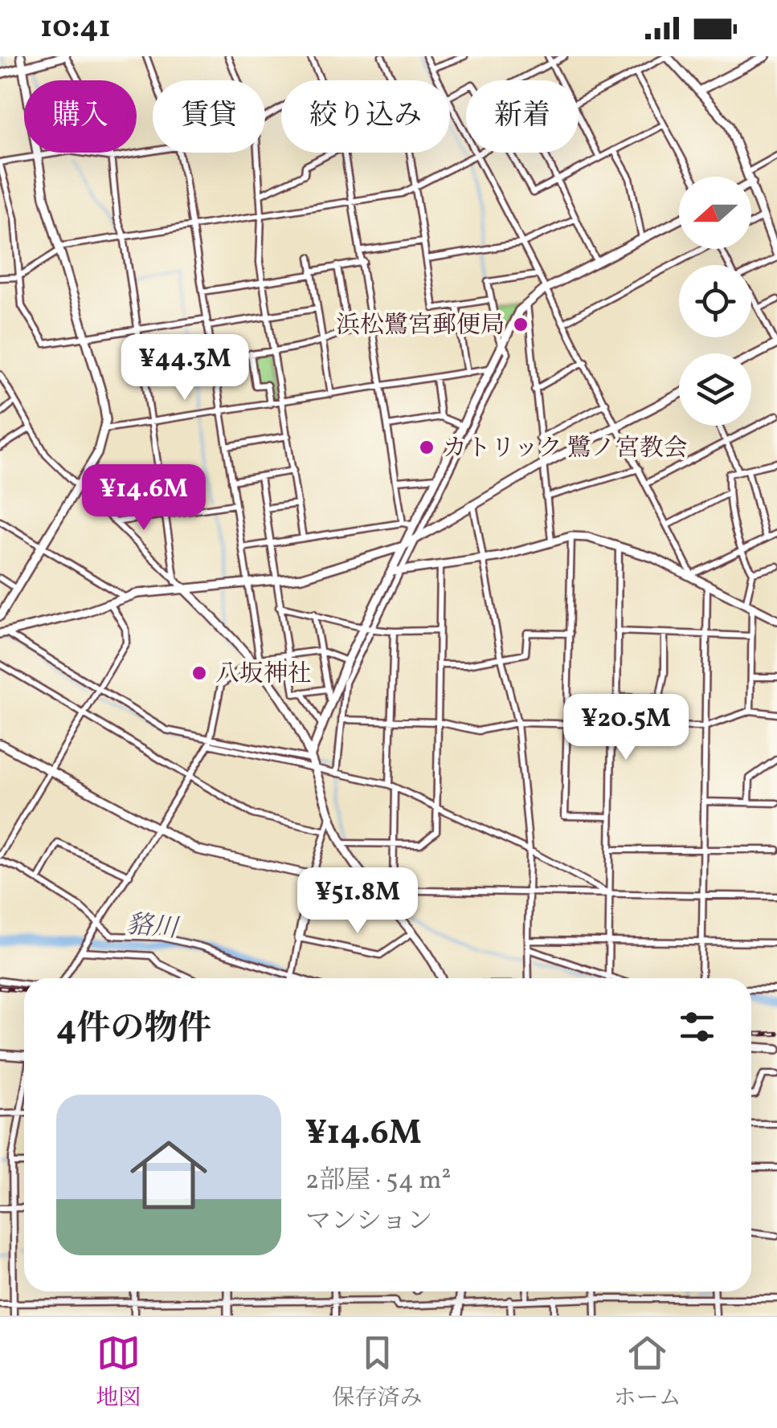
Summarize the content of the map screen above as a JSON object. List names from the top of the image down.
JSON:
{
  "water": ["貉川"],
  "places": ["浜松鷺宮郵便局", "カトリック 鷺ノ宮教会", "八坂神社"],
  "north": "left",
  "page": {
    "status": "10:41",
    "chip": [
      "購入",
      "賃貸",
      "絞り込み",
      "新着"
    ],
    "price": [
      "¥44.3M",
      "¥14.6M",
      "¥20.5M",
      "¥51.8M"
    ],
    "heading": "4件の物件",
    "list": [
      {
        "name": "¥14.6M",
        "note": "2部屋 · 54 m² · マンション"
      }
    ],
    "tabs": ["地図", "保存済み", "ホーム"]
  }
}
